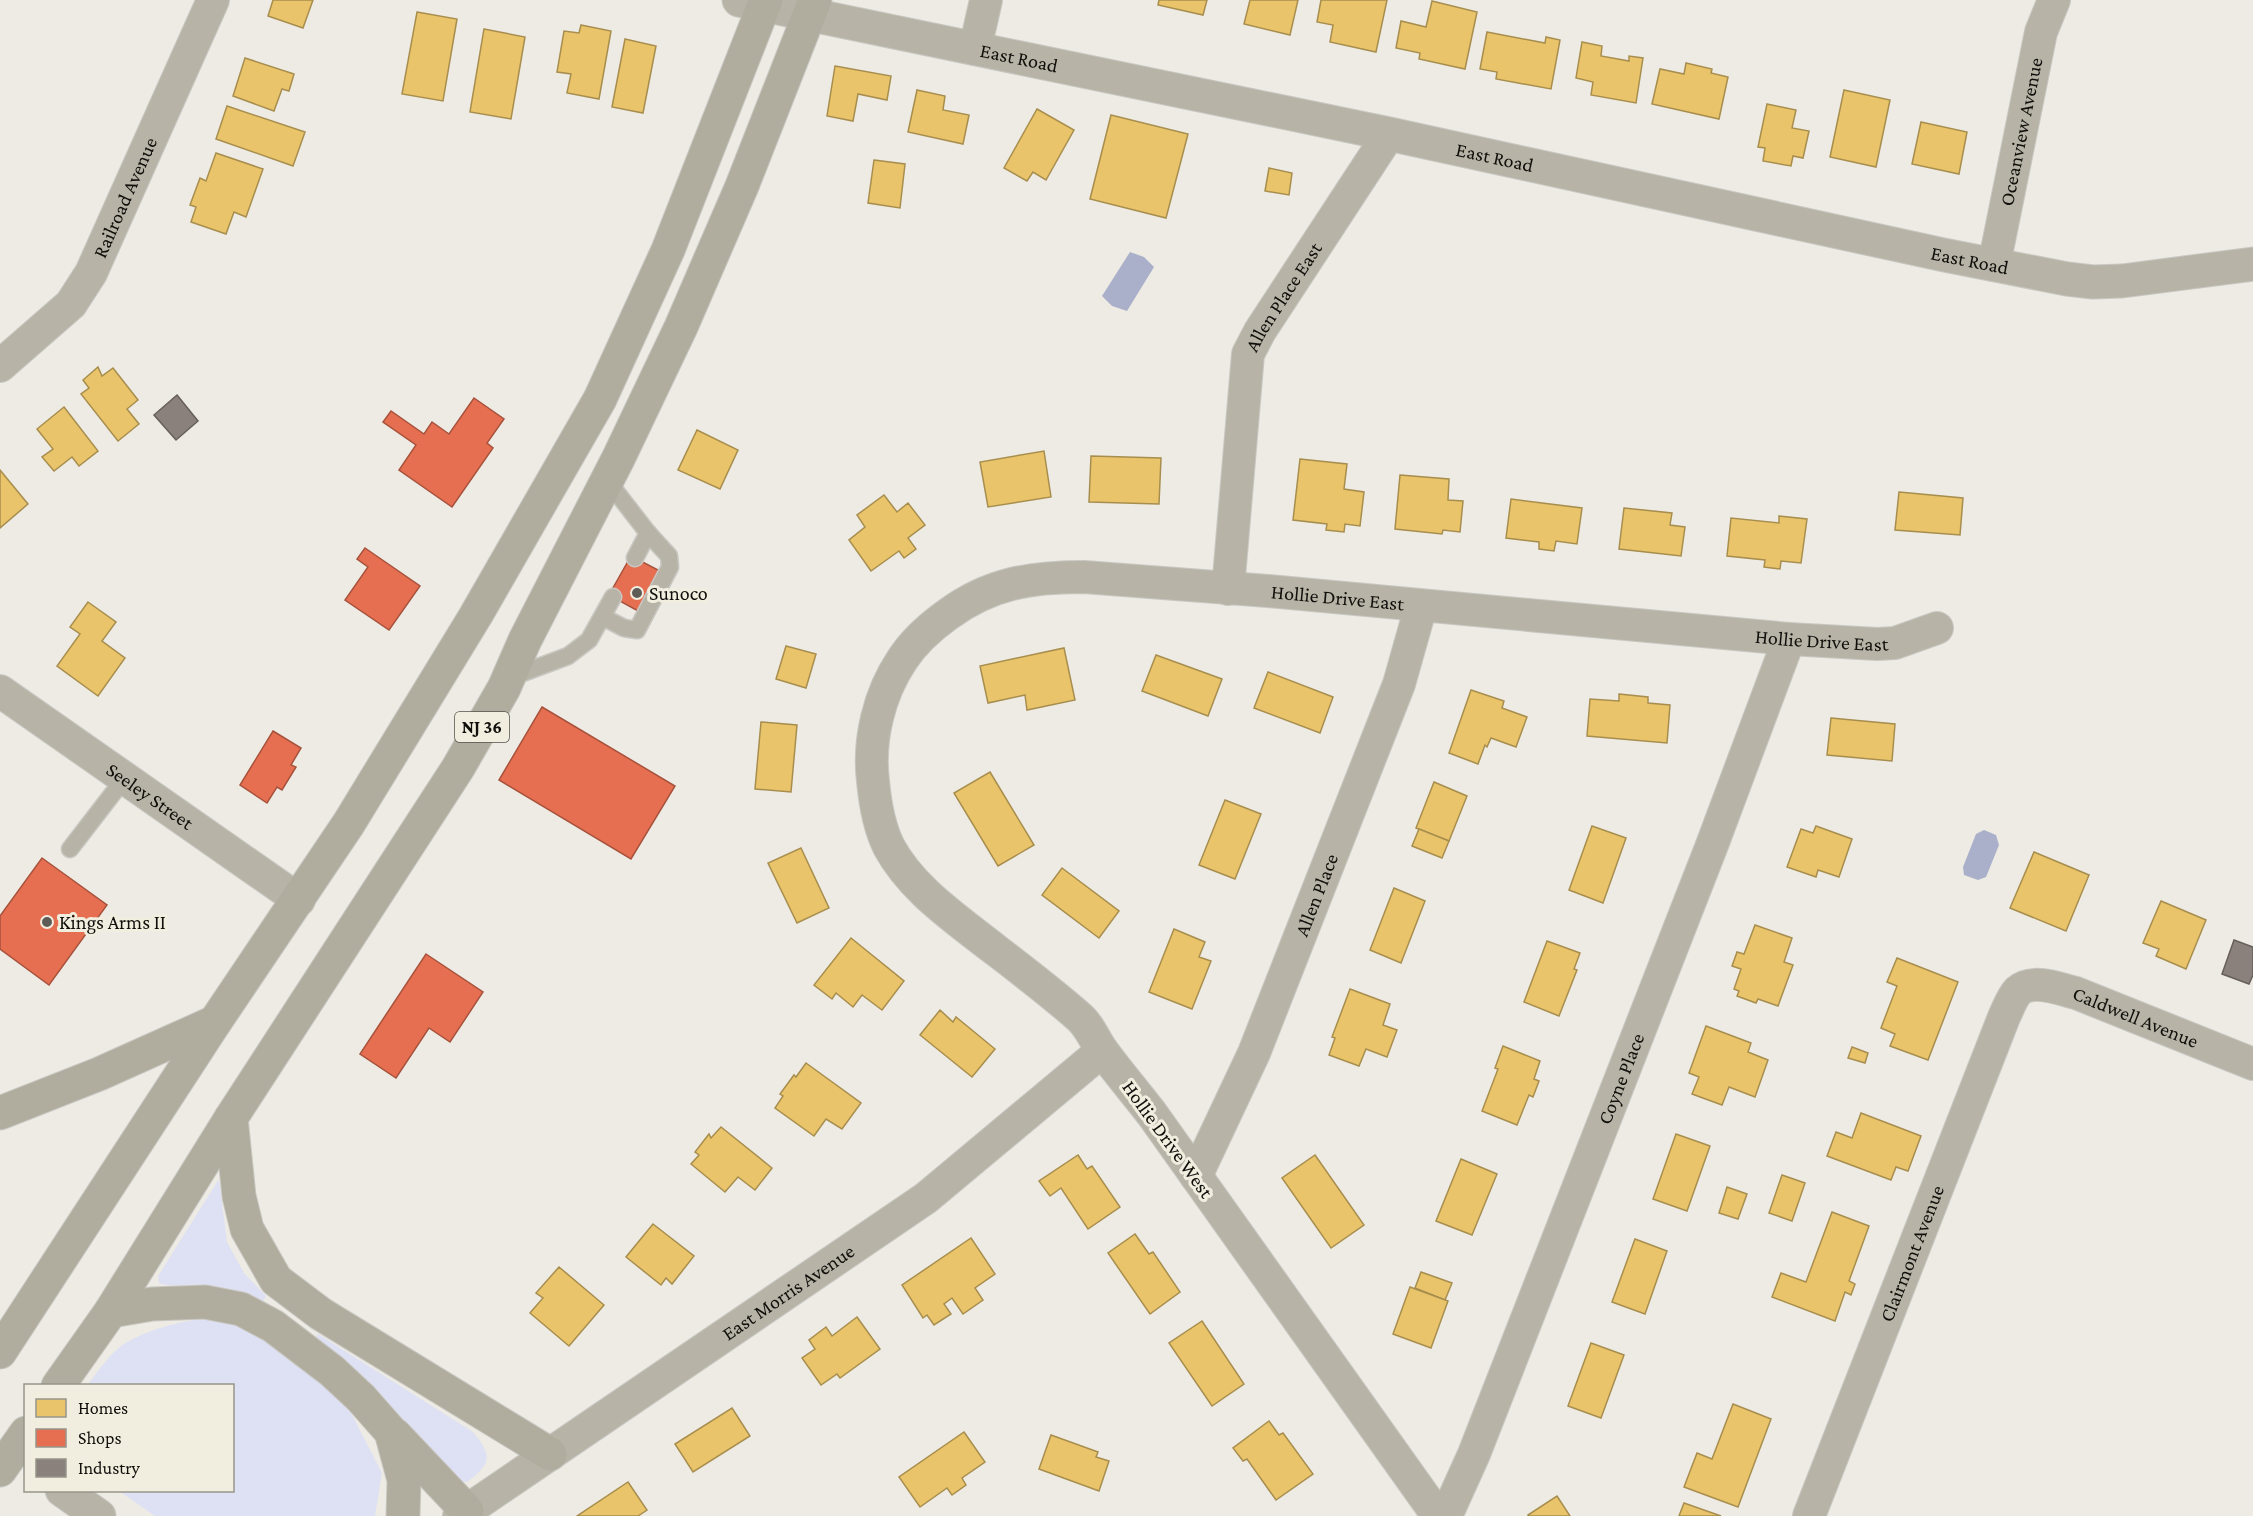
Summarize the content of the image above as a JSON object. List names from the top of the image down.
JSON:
{
  "streets": {
    "highway": ["NJ 36"],
    "street": [
      "East Road",
      "Oceanview Avenue",
      "Railroad Avenue",
      "Allen Place East",
      "Hollie Drive East",
      "Seeley Street",
      "Allen Place",
      "Caldwell Avenue",
      "Coyne Place",
      "Hollie Drive West",
      "Clairmont Avenue",
      "East Morris Avenue"
    ]
  },
  "crossings": [
    ["East Road", "Oceanview Avenue"],
    ["East Road", "Allen Place East"],
    ["East Road", "NJ 36"],
    ["Allen Place East", "Hollie Drive East"],
    ["Hollie Drive East", "Allen Place"],
    ["Hollie Drive East", "Coyne Place"],
    ["Hollie Drive East", "Hollie Drive West"],
    ["Allen Place", "Hollie Drive West"],
    ["Caldwell Avenue", "Clairmont Avenue"],
    ["Hollie Drive West", "East Morris Avenue"]
  ],
  "places": ["Sunoco", "Kings Arms II"],
  "legend": ["Homes", "Shops", "Industry"]
}
